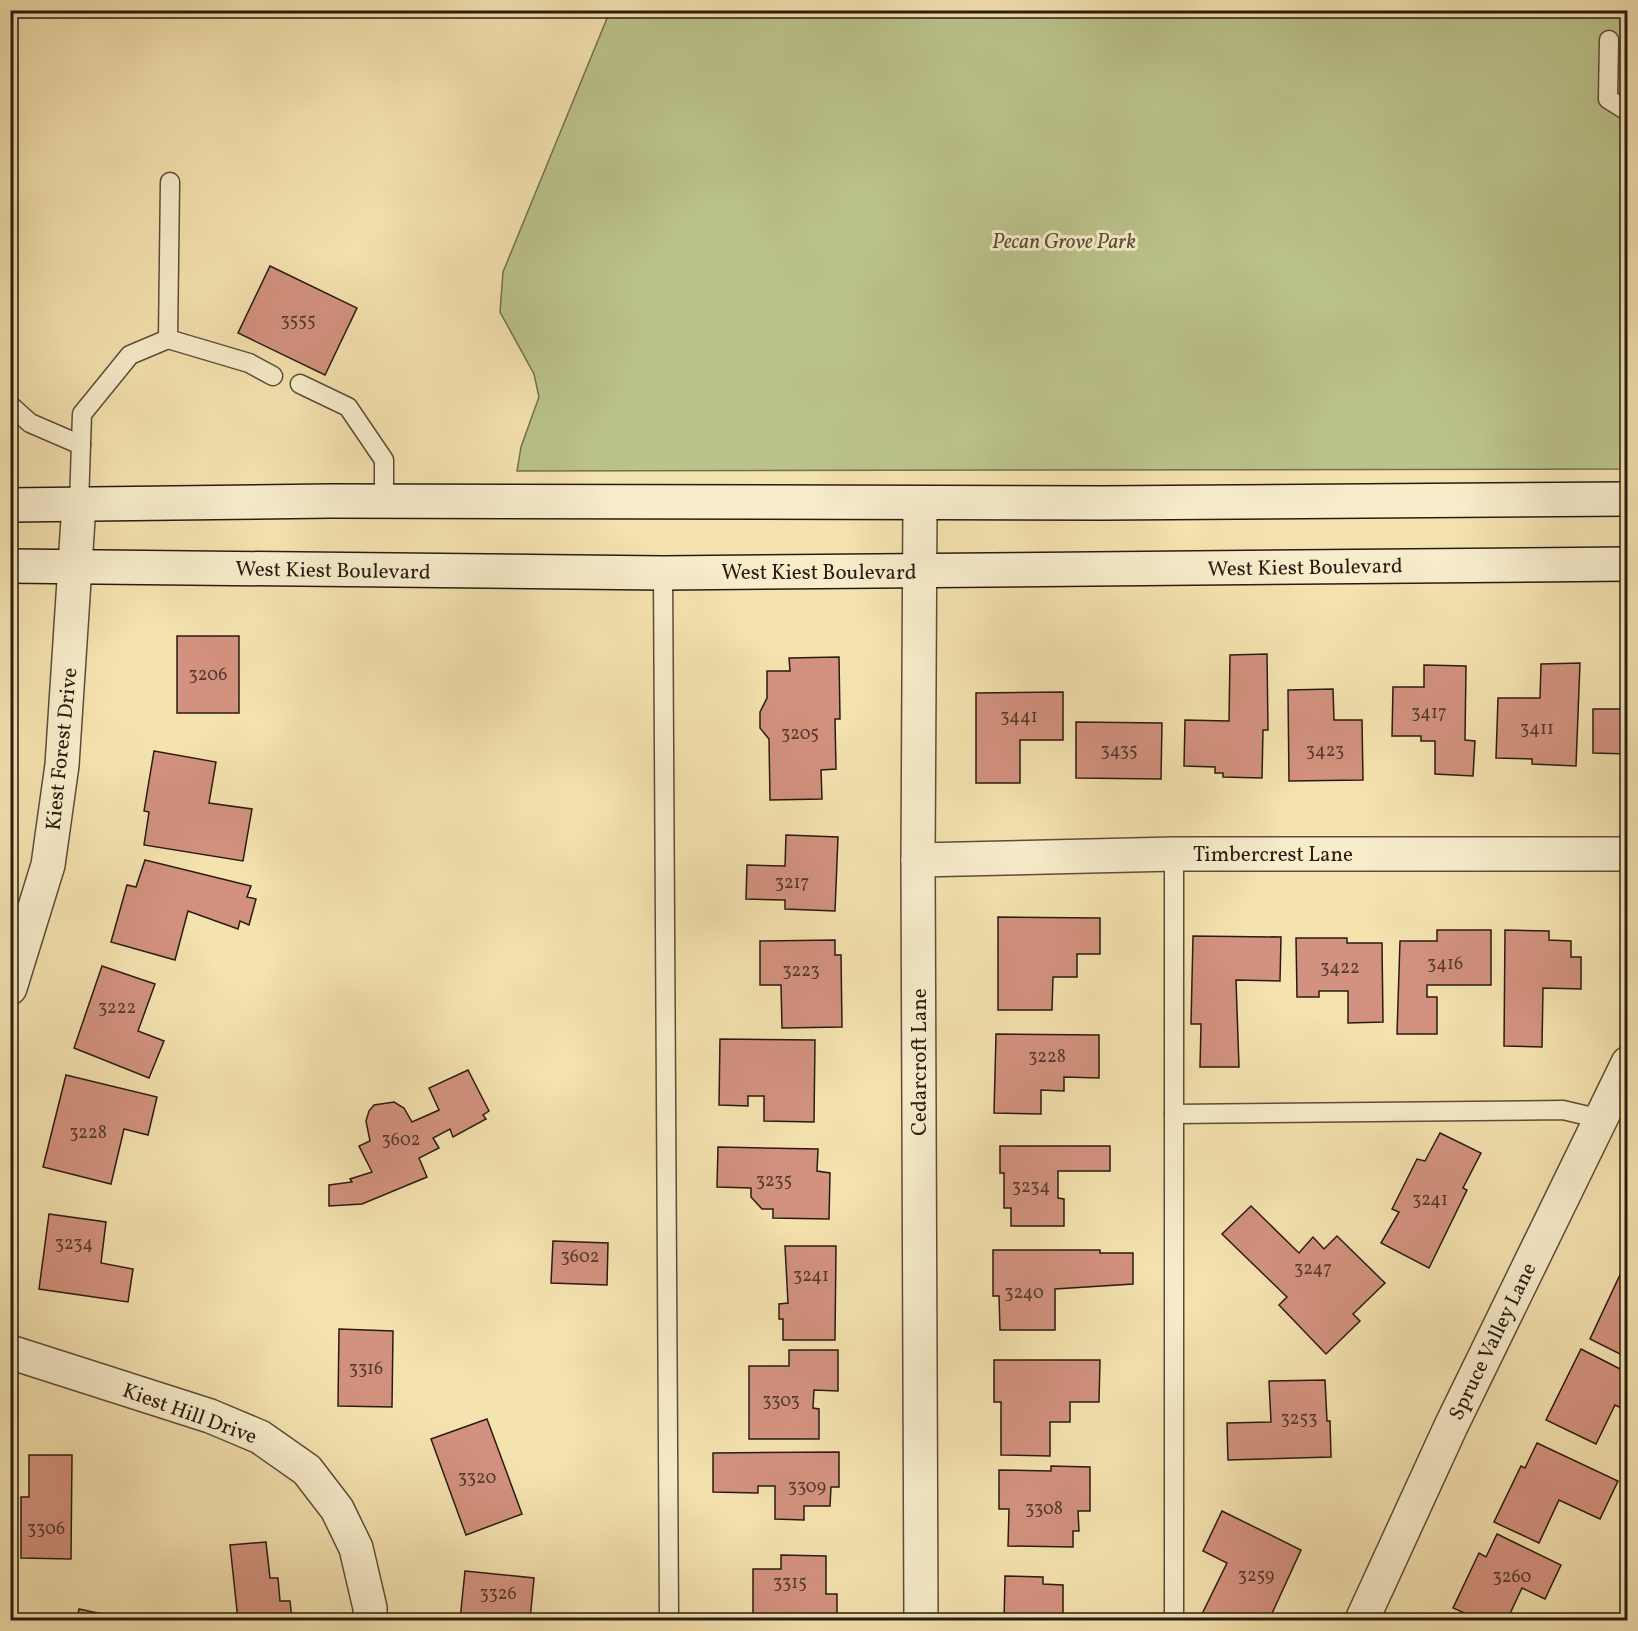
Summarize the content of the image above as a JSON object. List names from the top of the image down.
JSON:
{
  "streets": {
    "street": [
      "West Kiest Boulevard",
      "Kiest Forest Drive",
      "Timbercrest Lane",
      "Cedarcroft Lane",
      "Spruce Valley Lane",
      "Kiest Hill Drive"
    ]
  },
  "crossings": [
    ["West Kiest Boulevard", "Kiest Forest Drive"],
    ["West Kiest Boulevard", "Cedarcroft Lane"],
    ["Timbercrest Lane", "Cedarcroft Lane"]
  ],
  "parks": ["Pecan Grove Park"],
  "house_numbers": [
    "3555",
    "3206",
    "3417",
    "3441",
    "3411",
    "3205",
    "3435",
    "3423",
    "3217",
    "3416",
    "3422",
    "3223",
    "3222",
    "3228",
    "3228",
    "3602",
    "3235",
    "3234",
    "3241",
    "3234",
    "3602",
    "3247",
    "3241",
    "3240",
    "3316",
    "3303",
    "3253",
    "3320",
    "3309",
    "3308",
    "3306",
    "3259",
    "3260",
    "3315",
    "3326"
  ]
}
